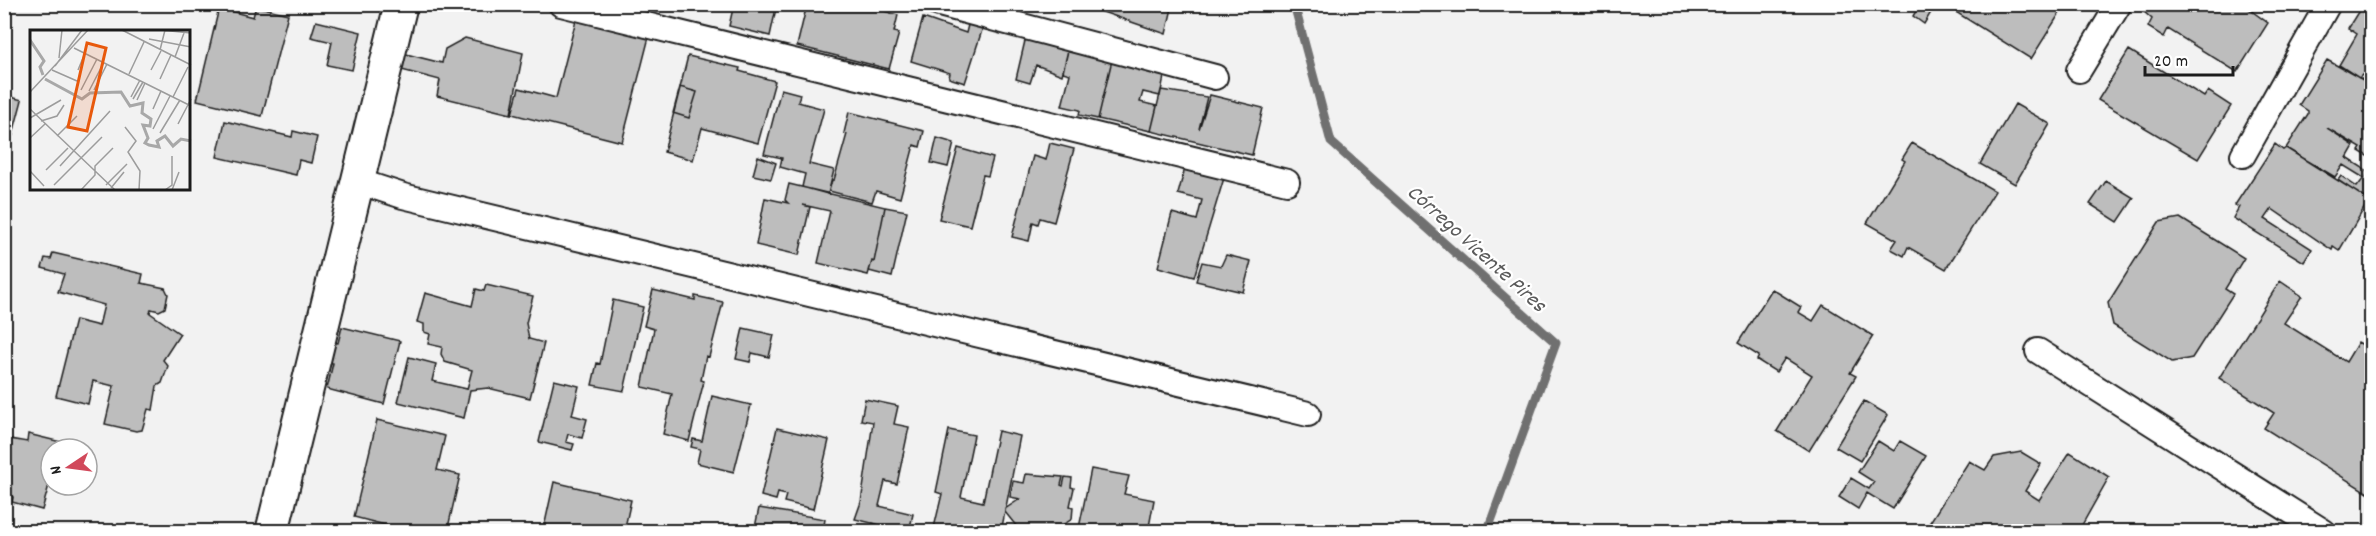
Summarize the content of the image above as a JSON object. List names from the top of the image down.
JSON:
{
  "water": ["Córrego Vicente Pires"],
  "scale_bar": "20 m",
  "north": "left"
}
